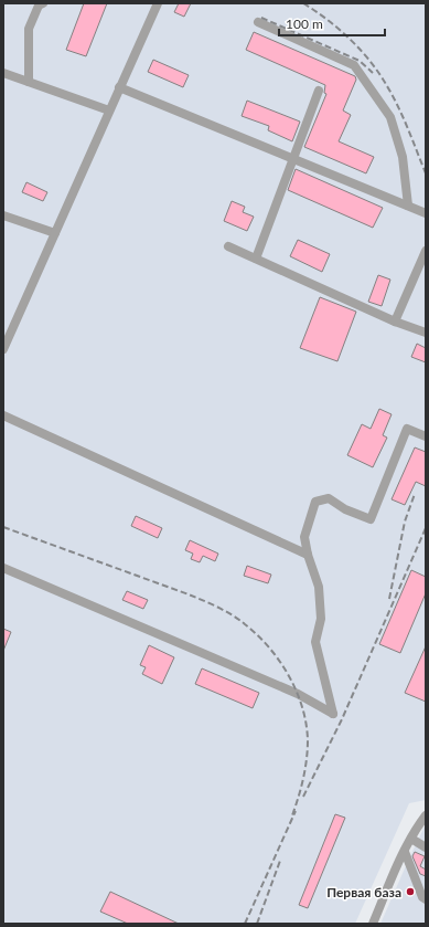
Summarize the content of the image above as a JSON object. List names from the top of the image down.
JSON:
{
  "places": ["Первая база"],
  "scale_bar": "100 m"
}
